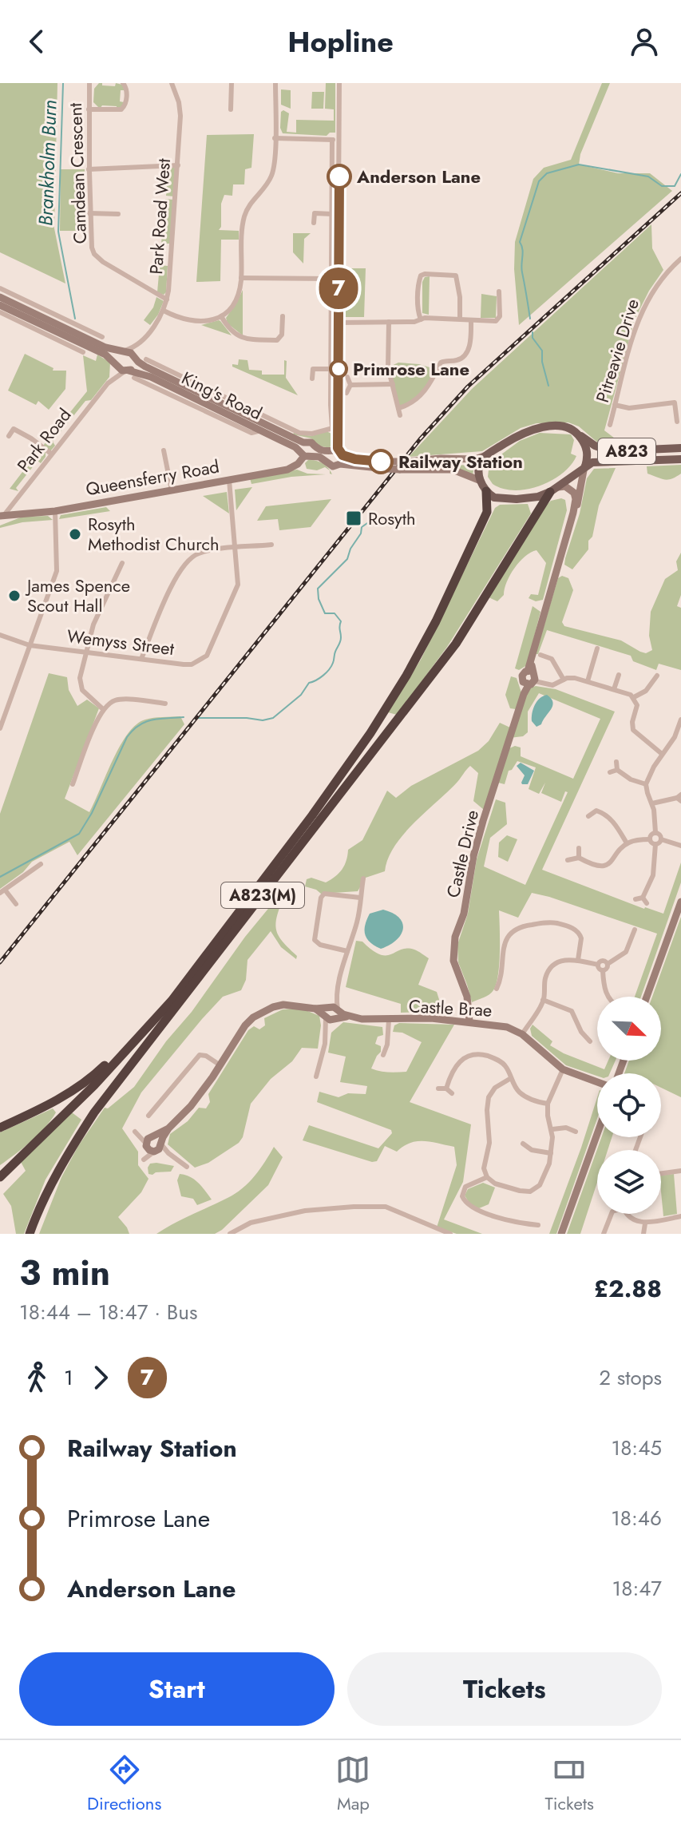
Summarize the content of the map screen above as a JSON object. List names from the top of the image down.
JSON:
{
  "streets": {
    "highway": ["A823(M)"],
    "main road": ["A823"],
    "street": [
      "Camdean Crescent",
      "Park Road West",
      "Pitreavie Drive",
      "King's Road",
      "Park Road",
      "Queensferry Road",
      "Wemyss Street",
      "Castle Drive",
      "Castle Brae"
    ]
  },
  "crossings": [
    ["Camdean Crescent", "Park Road West"],
    ["Park Road West", "King's Road"],
    ["Park Road West", "Park Road"],
    ["King's Road", "Park Road"],
    ["King's Road", "Queensferry Road"],
    ["Park Road", "Queensferry Road"],
    ["A823", "Castle Drive"],
    ["A823", "A823(M)"],
    ["Queensferry Road", "Wemyss Street"],
    ["Castle Drive", "A823(M)"],
    ["Castle Drive", "Castle Brae"]
  ],
  "water": ["Brankholm Burn"],
  "places": {
    "other": [
      "Anderson Lane",
      "Primrose Lane",
      "Railway Station",
      "Rosyth Methodist Church",
      "James Spence Scout Hall"
    ],
    "transit": ["Rosyth"]
  },
  "lines": ["bus line 7"],
  "north": "bottom right",
  "page": {
    "header": "Hopline",
    "on_map": "7",
    "heading": ["3 min", "18:44 – 18:47 · Bus", "£2.88"],
    "legs": ["1", "7", "2 stops"],
    "list": [
      {
        "name": "Railway Station",
        "value": "18:45"
      },
      {
        "name": "Primrose Lane",
        "value": "18:46"
      },
      {
        "name": "Anderson Lane",
        "value": "18:47"
      }
    ],
    "buttons": ["Start", "Tickets"],
    "tabs": ["Directions", "Map", "Tickets"]
  }
}
